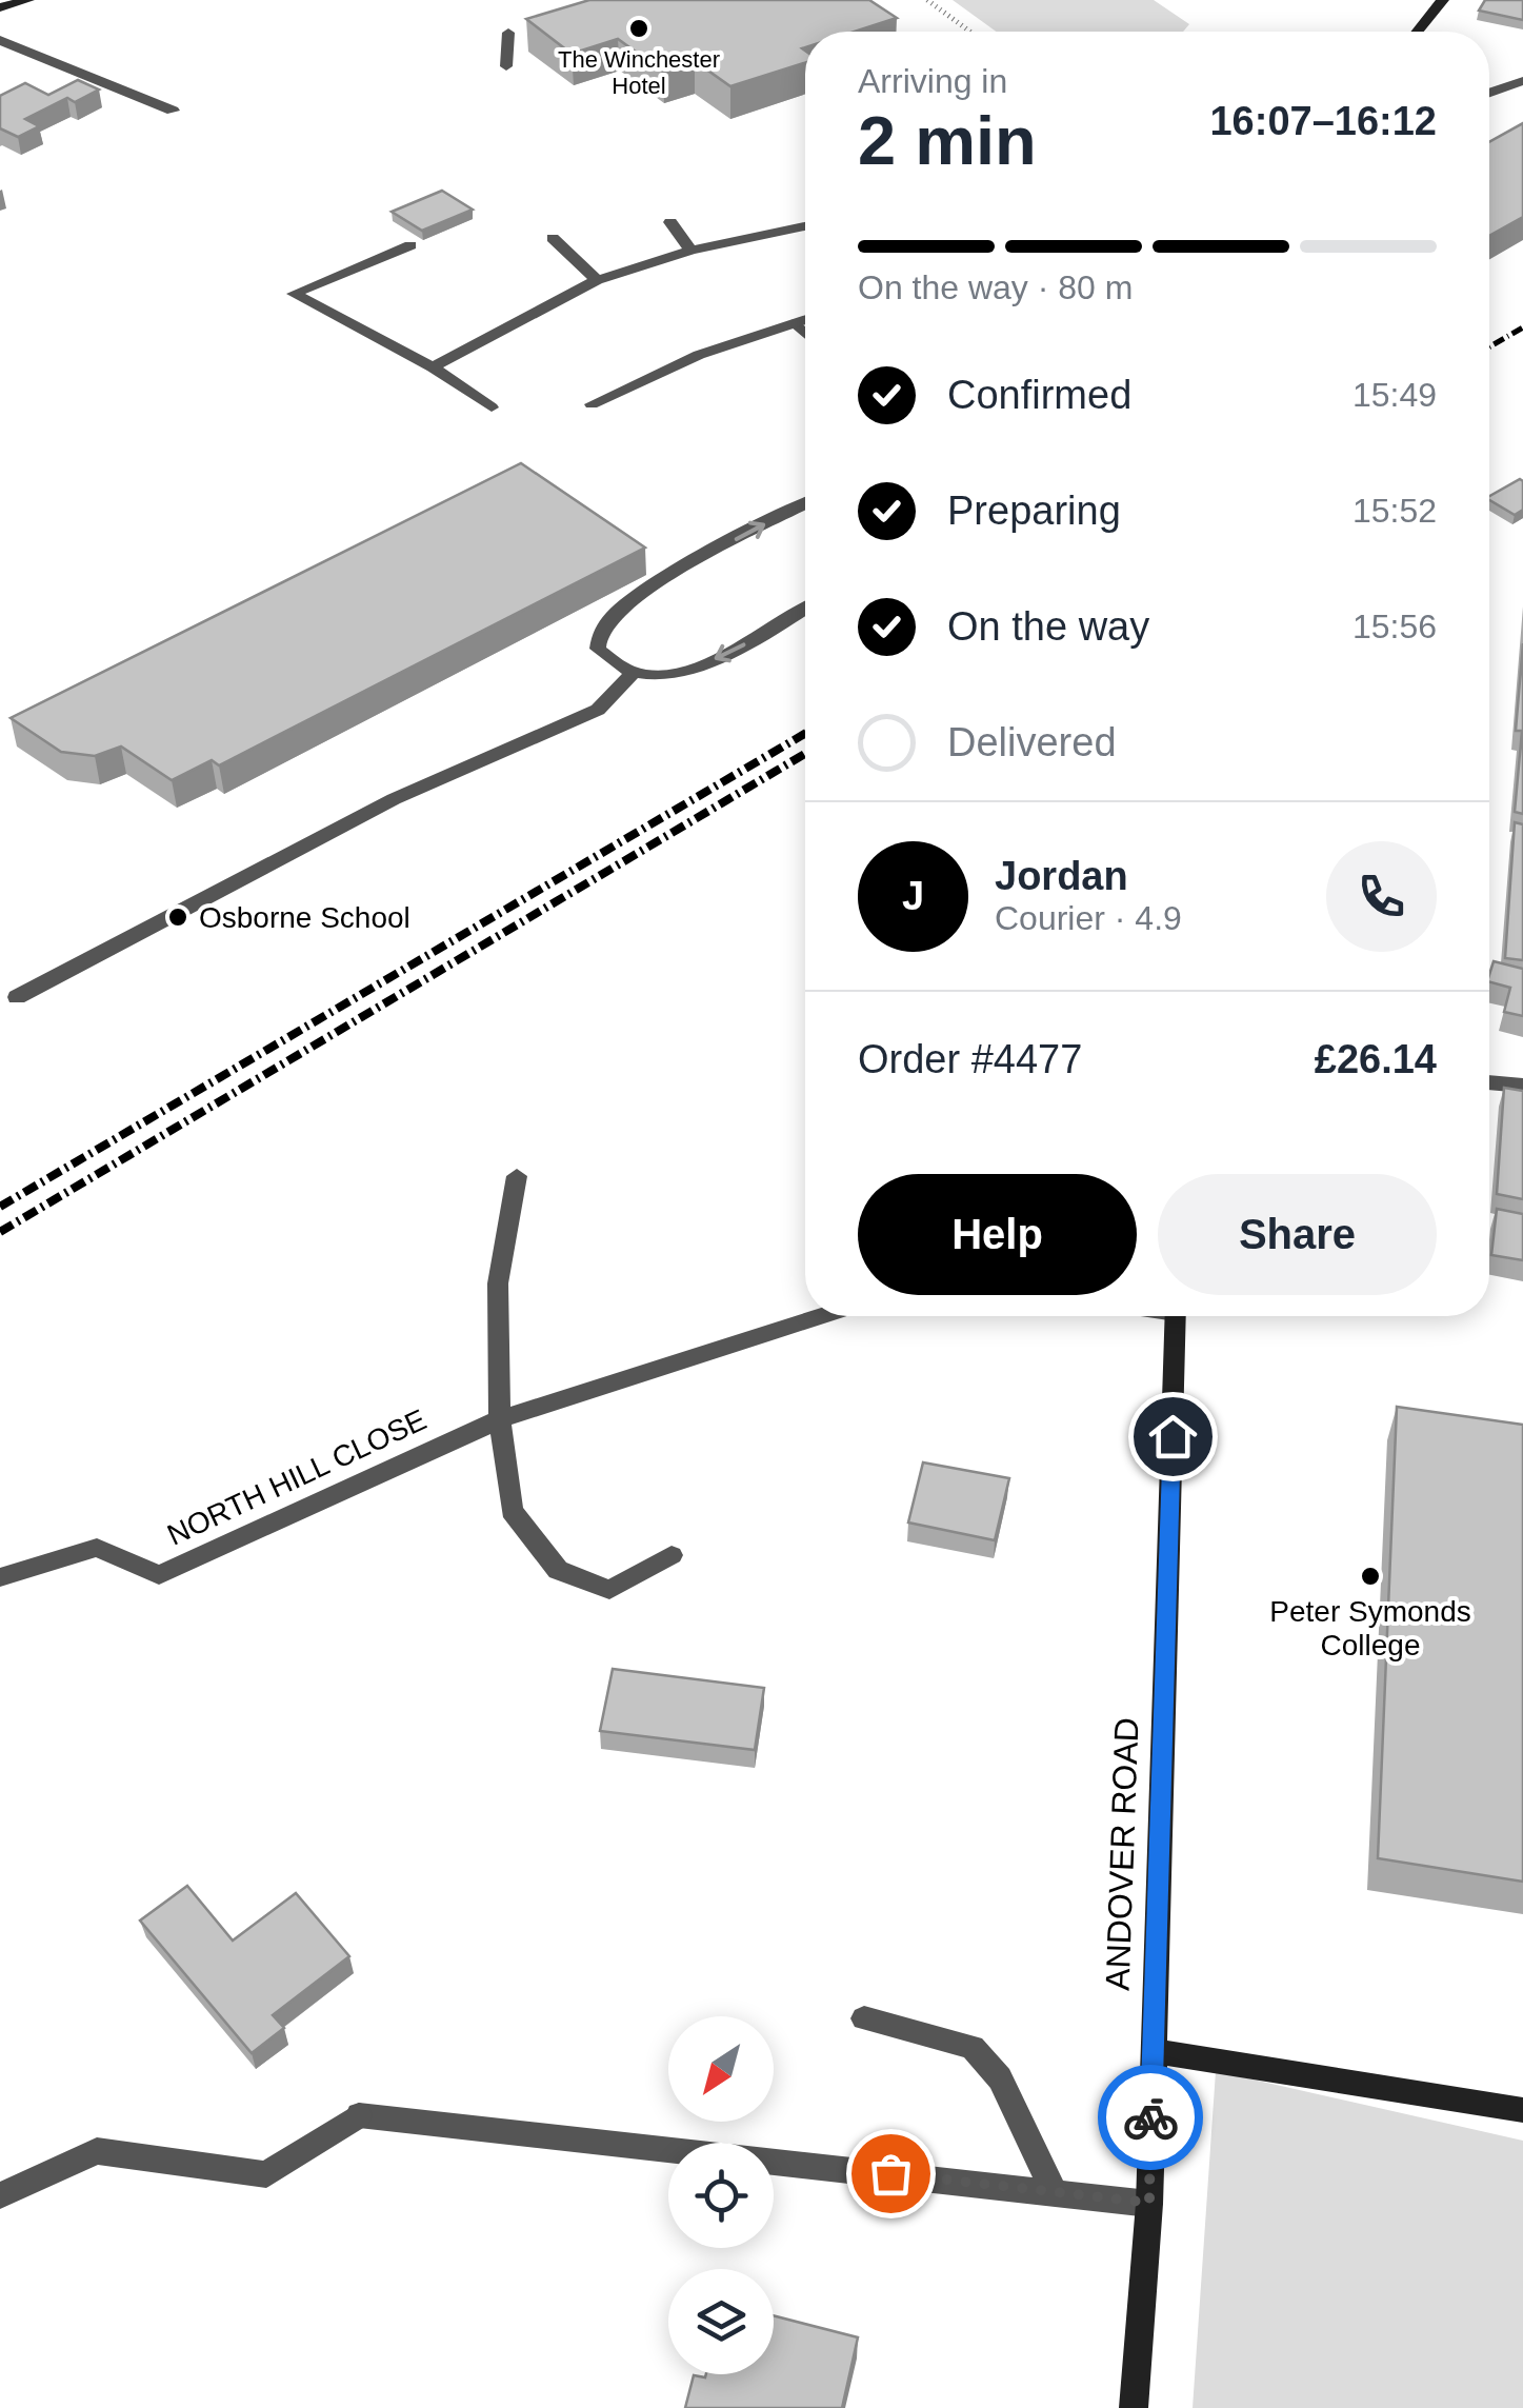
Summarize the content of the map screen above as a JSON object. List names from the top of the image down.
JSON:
{
  "streets": {
    "main road": ["ANDOVER ROAD"],
    "street": ["NORTH HILL CLOSE"]
  },
  "places": ["The Winchester Hotel", "Osborne School", "Peter Symonds College"],
  "north": "bottom left",
  "page": {
    "heading": ["2 min", "Arriving in", "16:07–16:12"],
    "panel": [
      "Jordan",
      "Courier · 4.9",
      "Order #4477",
      "£26.14"
    ],
    "bar": "On the way · 80 m",
    "list": [
      ["Confirmed", "15:49"],
      ["Preparing", "15:52"],
      ["On the way", "15:56"],
      "Delivered"
    ],
    "round": "J",
    "buttons": ["Help", "Share"]
  }
}
